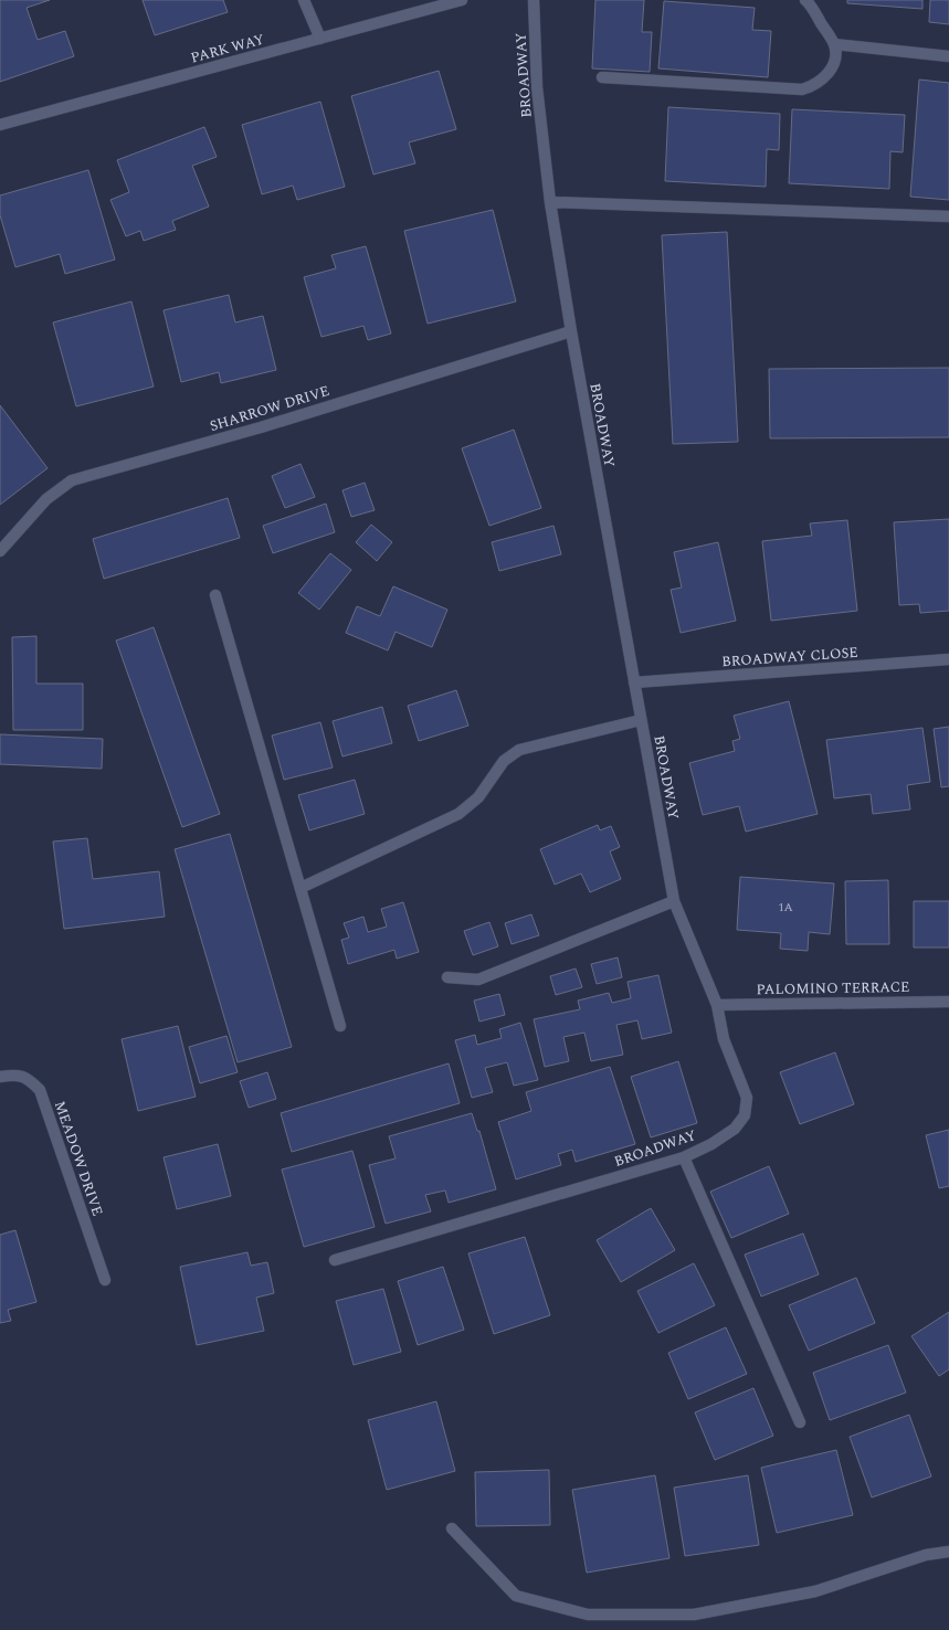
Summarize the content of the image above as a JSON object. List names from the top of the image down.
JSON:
{
  "streets": {
    "street": [
      "PARK WAY",
      "BROADWAY",
      "SHARROW DRIVE",
      "BROADWAY CLOSE",
      "PALOMINO TERRACE",
      "MEADOW DRIVE"
    ]
  },
  "crossings": [
    ["BROADWAY", "SHARROW DRIVE"],
    ["BROADWAY", "BROADWAY CLOSE"],
    ["BROADWAY", "PALOMINO TERRACE"]
  ],
  "house_numbers": ["1A"]
}
